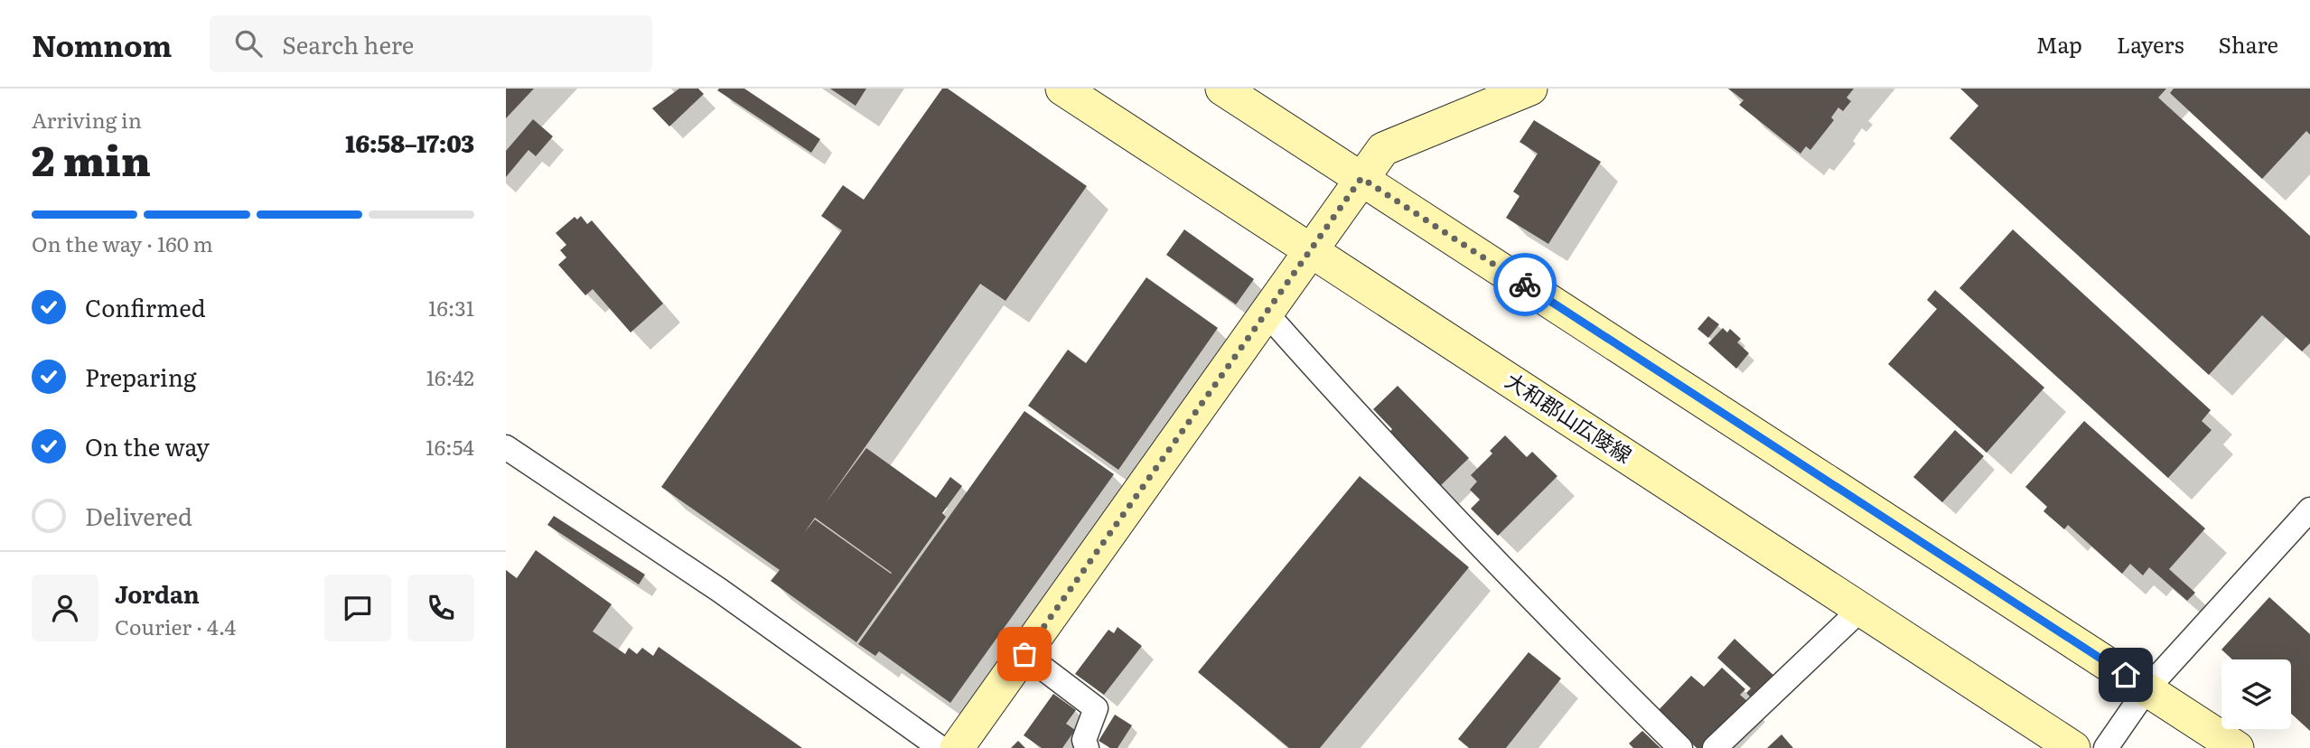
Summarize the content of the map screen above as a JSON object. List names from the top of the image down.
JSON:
{
  "streets": {
    "main road": ["大和郡山広陵線"]
  },
  "page": {
    "header": "Nomnom",
    "search": "Search here",
    "nav": ["Map", "Layers", "Share"],
    "heading": ["2 min", "Arriving in", "16:58–17:03"],
    "panel": ["Jordan", "Courier · 4.4"],
    "bar": "On the way · 160 m",
    "list": [
      ["Confirmed", "16:31"],
      ["Preparing", "16:42"],
      ["On the way", "16:54"],
      "Delivered"
    ]
  }
}
